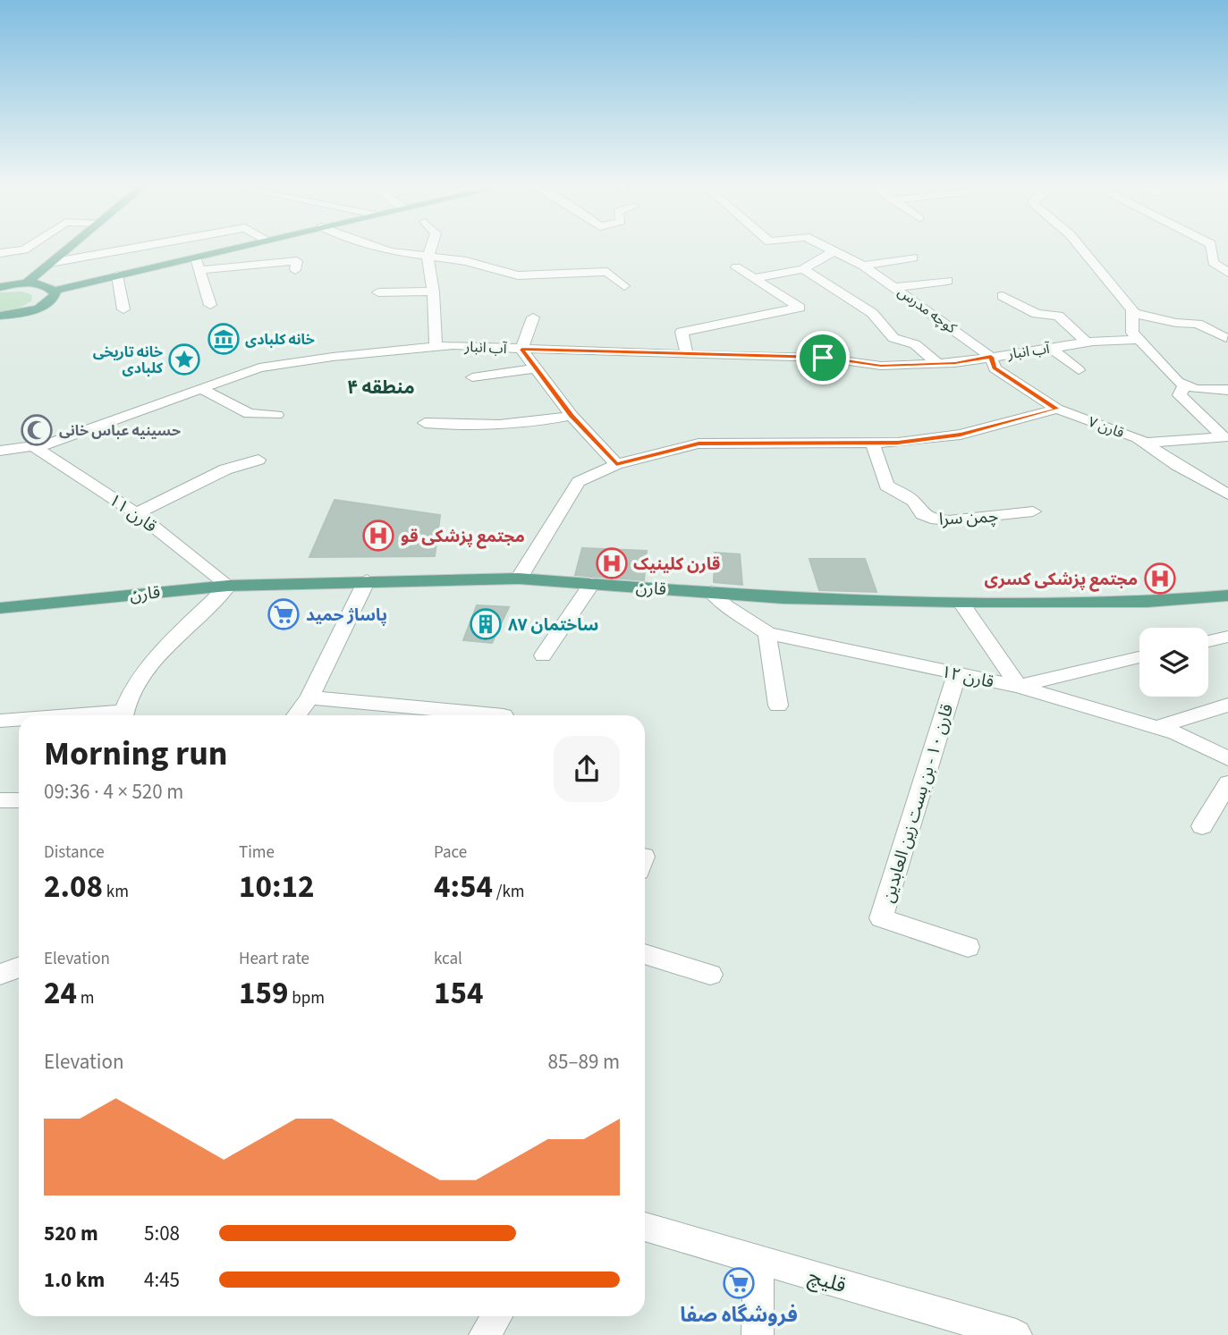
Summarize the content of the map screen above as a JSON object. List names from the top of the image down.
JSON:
{
  "streets": {
    "main road": ["قارن"],
    "street": [
      "کوچه مدرس",
      "آب انبار",
      "قارن ٧",
      "قارن ۱۱",
      "چمن سرا",
      "قارن ۱۲",
      "قارن ۱۰ - بن بست زین العابدین",
      "قلیچ"
    ]
  },
  "crossings": [
    ["کوچه مدرس", "آب انبار"],
    ["کوچه مدرس", "قارن ٧"],
    ["آب انبار", "قارن ٧"],
    ["آب انبار", "قارن ۱۱"],
    ["قارن ۱۱", "قارن"],
    ["قارن", "قارن ۱۲"],
    ["قارن ۱۲", "قارن ۱۰ - بن بست زین العابدین"]
  ],
  "districts": ["منطقه ۴"],
  "places": {
    "museum": ["خانه کلبادی"],
    "place": ["خانه تاریخی کلبادی"],
    "mosque": ["حسینیه عباس خانی"],
    "hospital": ["مجتمع پزشکی قو", "قارن کلینیک", "مجتمع پزشکی کسری"],
    "supermarket": ["پاساژ حمید", "فروشگاه صفا"],
    "building": ["ساختمان ٨٧"]
  },
  "page": {
    "heading": ["Morning run", "09:36 · 4 × 520 m"],
    "stats": [
      ["Distance", "2.08 km"],
      ["Time", "10:12"],
      ["Pace", "4:54 /km"],
      ["Elevation", "24 m"],
      ["Heart rate", "159 bpm"],
      ["kcal", "154"]
    ],
    "chart": ["Elevation", "85–89 m"],
    "list": [
      {
        "name": "520 m",
        "note": "5:08"
      },
      {
        "name": "1.0 km",
        "note": "4:45"
      }
    ]
  }
}
